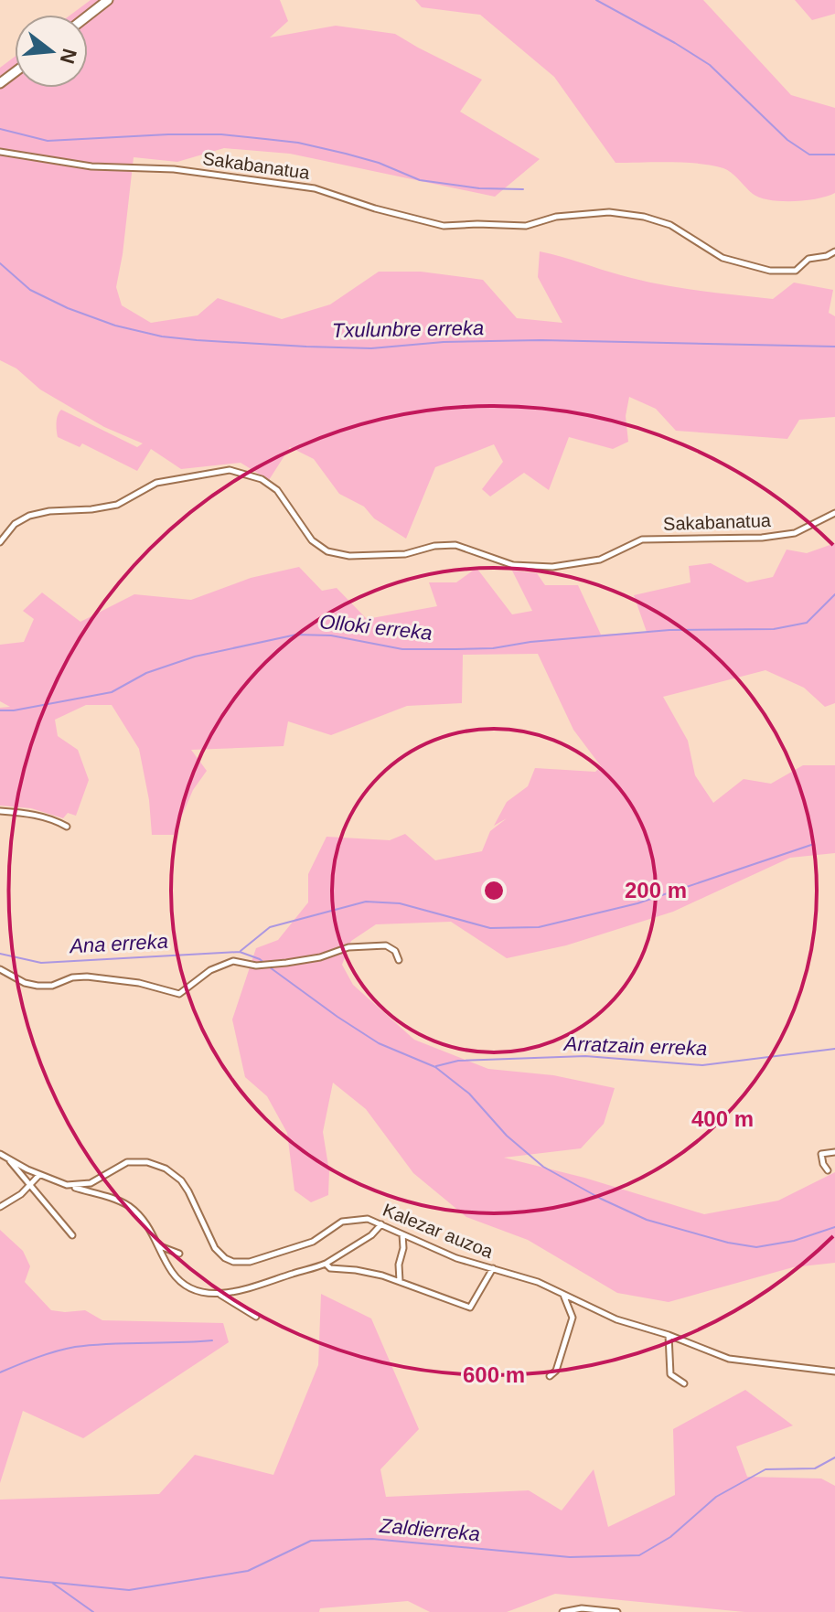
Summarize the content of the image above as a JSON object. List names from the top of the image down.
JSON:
{
  "streets": {
    "street": ["Sakabanatua", "Kalezar auzoa"]
  },
  "water": [
    "Txulunbre erreka",
    "Olloki erreka",
    "Ana erreka",
    "Arratzain erreka",
    "Zaldierreka"
  ],
  "north": "right",
  "rings": ["200 m", "400 m", "600 m"]
}
